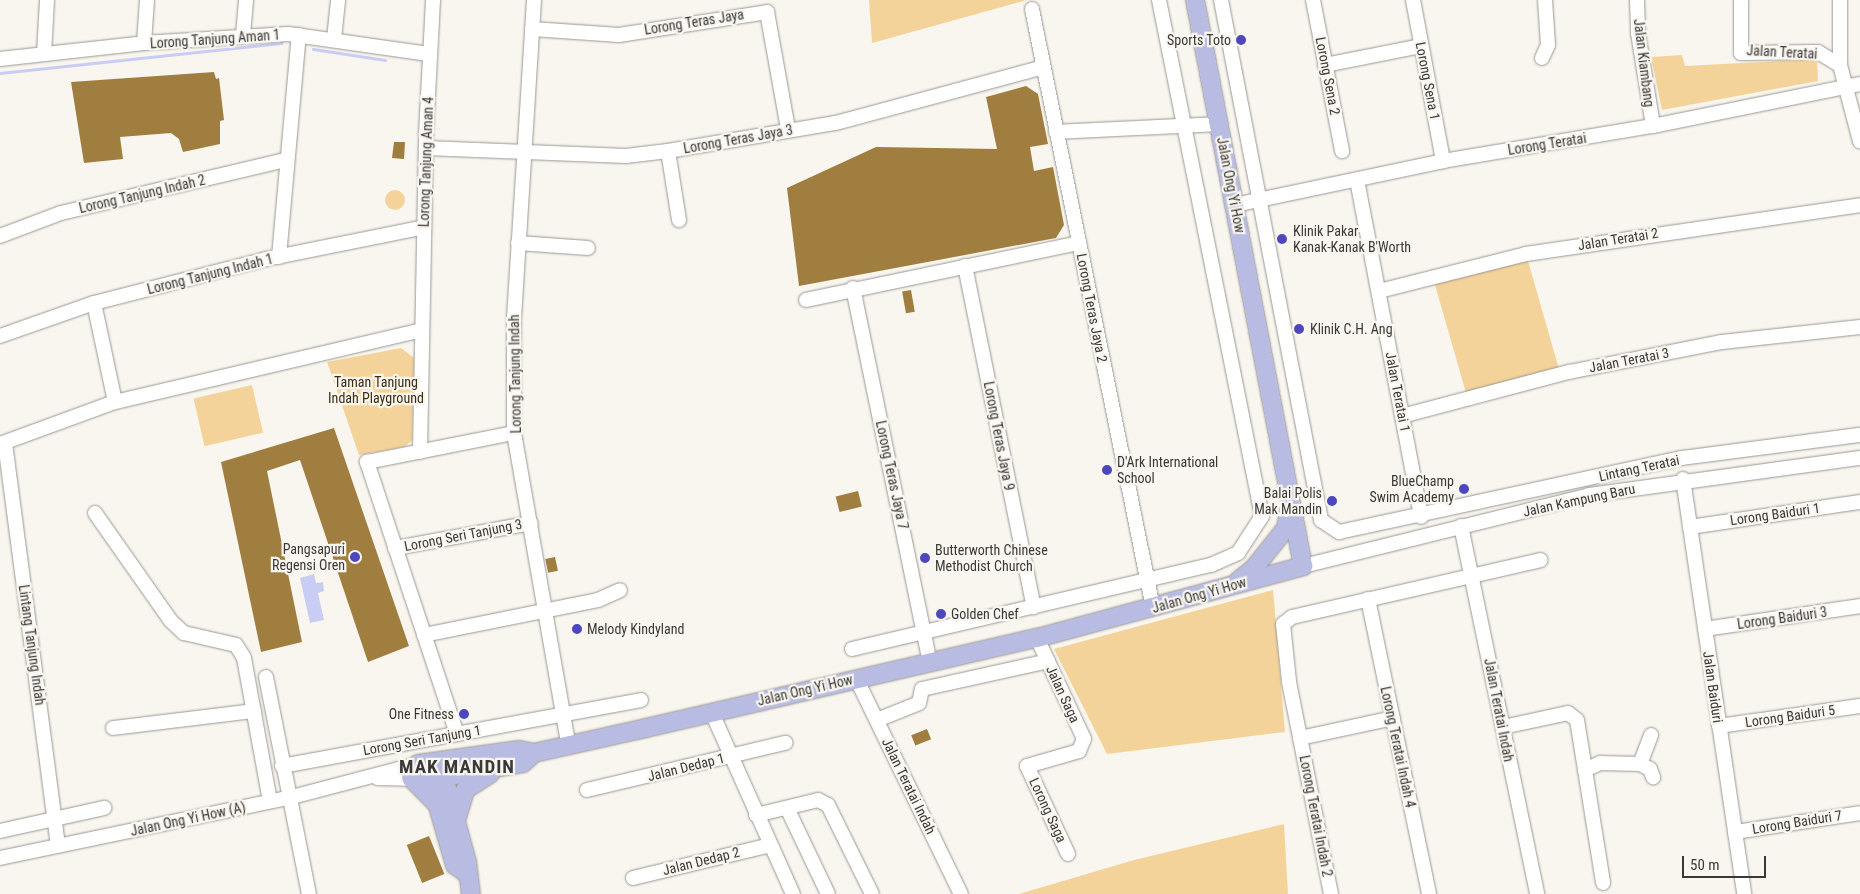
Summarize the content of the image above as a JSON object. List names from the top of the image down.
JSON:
{
  "streets": {
    "main road": ["Jalan Ong Yi How"],
    "street": [
      "Lorong Teras Jaya",
      "Lorong Tanjung Aman 1",
      "Jalan Teratai",
      "Jalan Kiambang",
      "Lorong Sena 2",
      "Lorong Sena 1",
      "Lorong Teras Jaya 3",
      "Lorong Teratai",
      "Lorong Tanjung Aman 4",
      "Lorong Tanjung Indah 2",
      "Jalan Teratai 2",
      "Lorong Tanjung Indah 1",
      "Lorong Teras Jaya 2",
      "Jalan Teratai 3",
      "Lorong Tanjung Indah",
      "Jalan Teratai 1",
      "Lorong Teras Jaya 9",
      "Lintang Teratai",
      "Lorong Teras Jaya 7",
      "Jalan Kampung Baru",
      "Lorong Baiduri 1",
      "Lorong Seri Tanjung 3",
      "Lorong Baiduri 3",
      "Lintang Tanjung Indah",
      "Jalan Baiduri",
      "Jalan Saga",
      "Jalan Teratai Indah",
      "Lorong Baiduri 5",
      "Lorong Seri Tanjung 1",
      "Lorong Teratai Indah 4",
      "Jalan Dedap 1",
      "Lorong Saga",
      "Lorong Teratai Indah 2",
      "Jalan Ong Yi How (A)",
      "Lorong Baiduri 7",
      "Jalan Dedap 2"
    ]
  },
  "crossings": [
    ["Lorong Teras Jaya", "Lorong Teras Jaya 3"],
    ["Lorong Teras Jaya", "Lorong Tanjung Indah"],
    ["Lorong Tanjung Aman 1", "Lorong Tanjung Aman 4"],
    ["Jalan Kiambang", "Lorong Teratai"],
    ["Lorong Sena 1", "Lorong Teratai"],
    ["Lorong Teras Jaya 3", "Lorong Tanjung Aman 4"],
    ["Lorong Teras Jaya 3", "Lorong Teras Jaya 2"],
    ["Lorong Teras Jaya 3", "Lorong Tanjung Indah"],
    ["Lorong Teratai", "Jalan Ong Yi How"],
    ["Lorong Teratai", "Jalan Teratai 1"],
    ["Lorong Tanjung Aman 4", "Lorong Tanjung Indah 1"],
    ["Jalan Ong Yi How", "Lorong Teras Jaya 2"],
    ["Jalan Ong Yi How", "Lorong Tanjung Indah"],
    ["Jalan Ong Yi How", "Jalan Teratai 1"],
    ["Jalan Ong Yi How", "Lorong Teras Jaya 9"],
    ["Jalan Ong Yi How", "Lintang Teratai"],
    ["Jalan Ong Yi How", "Lorong Teras Jaya 7"],
    ["Jalan Ong Yi How", "Jalan Kampung Baru"],
    ["Jalan Ong Yi How", "Jalan Saga"],
    ["Jalan Ong Yi How", "Jalan Teratai Indah"],
    ["Jalan Ong Yi How", "Jalan Ong Yi How (A)"],
    ["Jalan Teratai 2", "Jalan Teratai 1"],
    ["Jalan Teratai 3", "Jalan Teratai 1"],
    ["Lorong Tanjung Indah", "Lorong Seri Tanjung 3"],
    ["Lorong Tanjung Indah", "Lorong Seri Tanjung 1"],
    ["Jalan Teratai 1", "Lintang Teratai"],
    ["Jalan Kampung Baru", "Jalan Baiduri"],
    ["Jalan Kampung Baru", "Jalan Teratai Indah"],
    ["Lorong Baiduri 1", "Jalan Baiduri"],
    ["Lorong Baiduri 3", "Jalan Baiduri"],
    ["Lintang Tanjung Indah", "Jalan Ong Yi How (A)"],
    ["Jalan Baiduri", "Lorong Baiduri 5"],
    ["Jalan Baiduri", "Lorong Baiduri 7"],
    ["Jalan Saga", "Lorong Saga"]
  ],
  "districts": ["MAK MANDIN"],
  "parks": ["Taman Tanjung Indah Playground"],
  "places": [
    "Sports Toto",
    "Klinik Pakar Kanak-Kanak B'Worth",
    "Klinik C.H. Ang",
    "D'Ark International School",
    "BlueChamp Swim Academy",
    "Balai Polis Mak Mandin",
    "Pangsapuri Regensi Oren",
    "Butterworth Chinese Methodist Church",
    "Golden Chef",
    "Melody Kindyland",
    "One Fitness"
  ],
  "scale_bar": "50 m"
}
